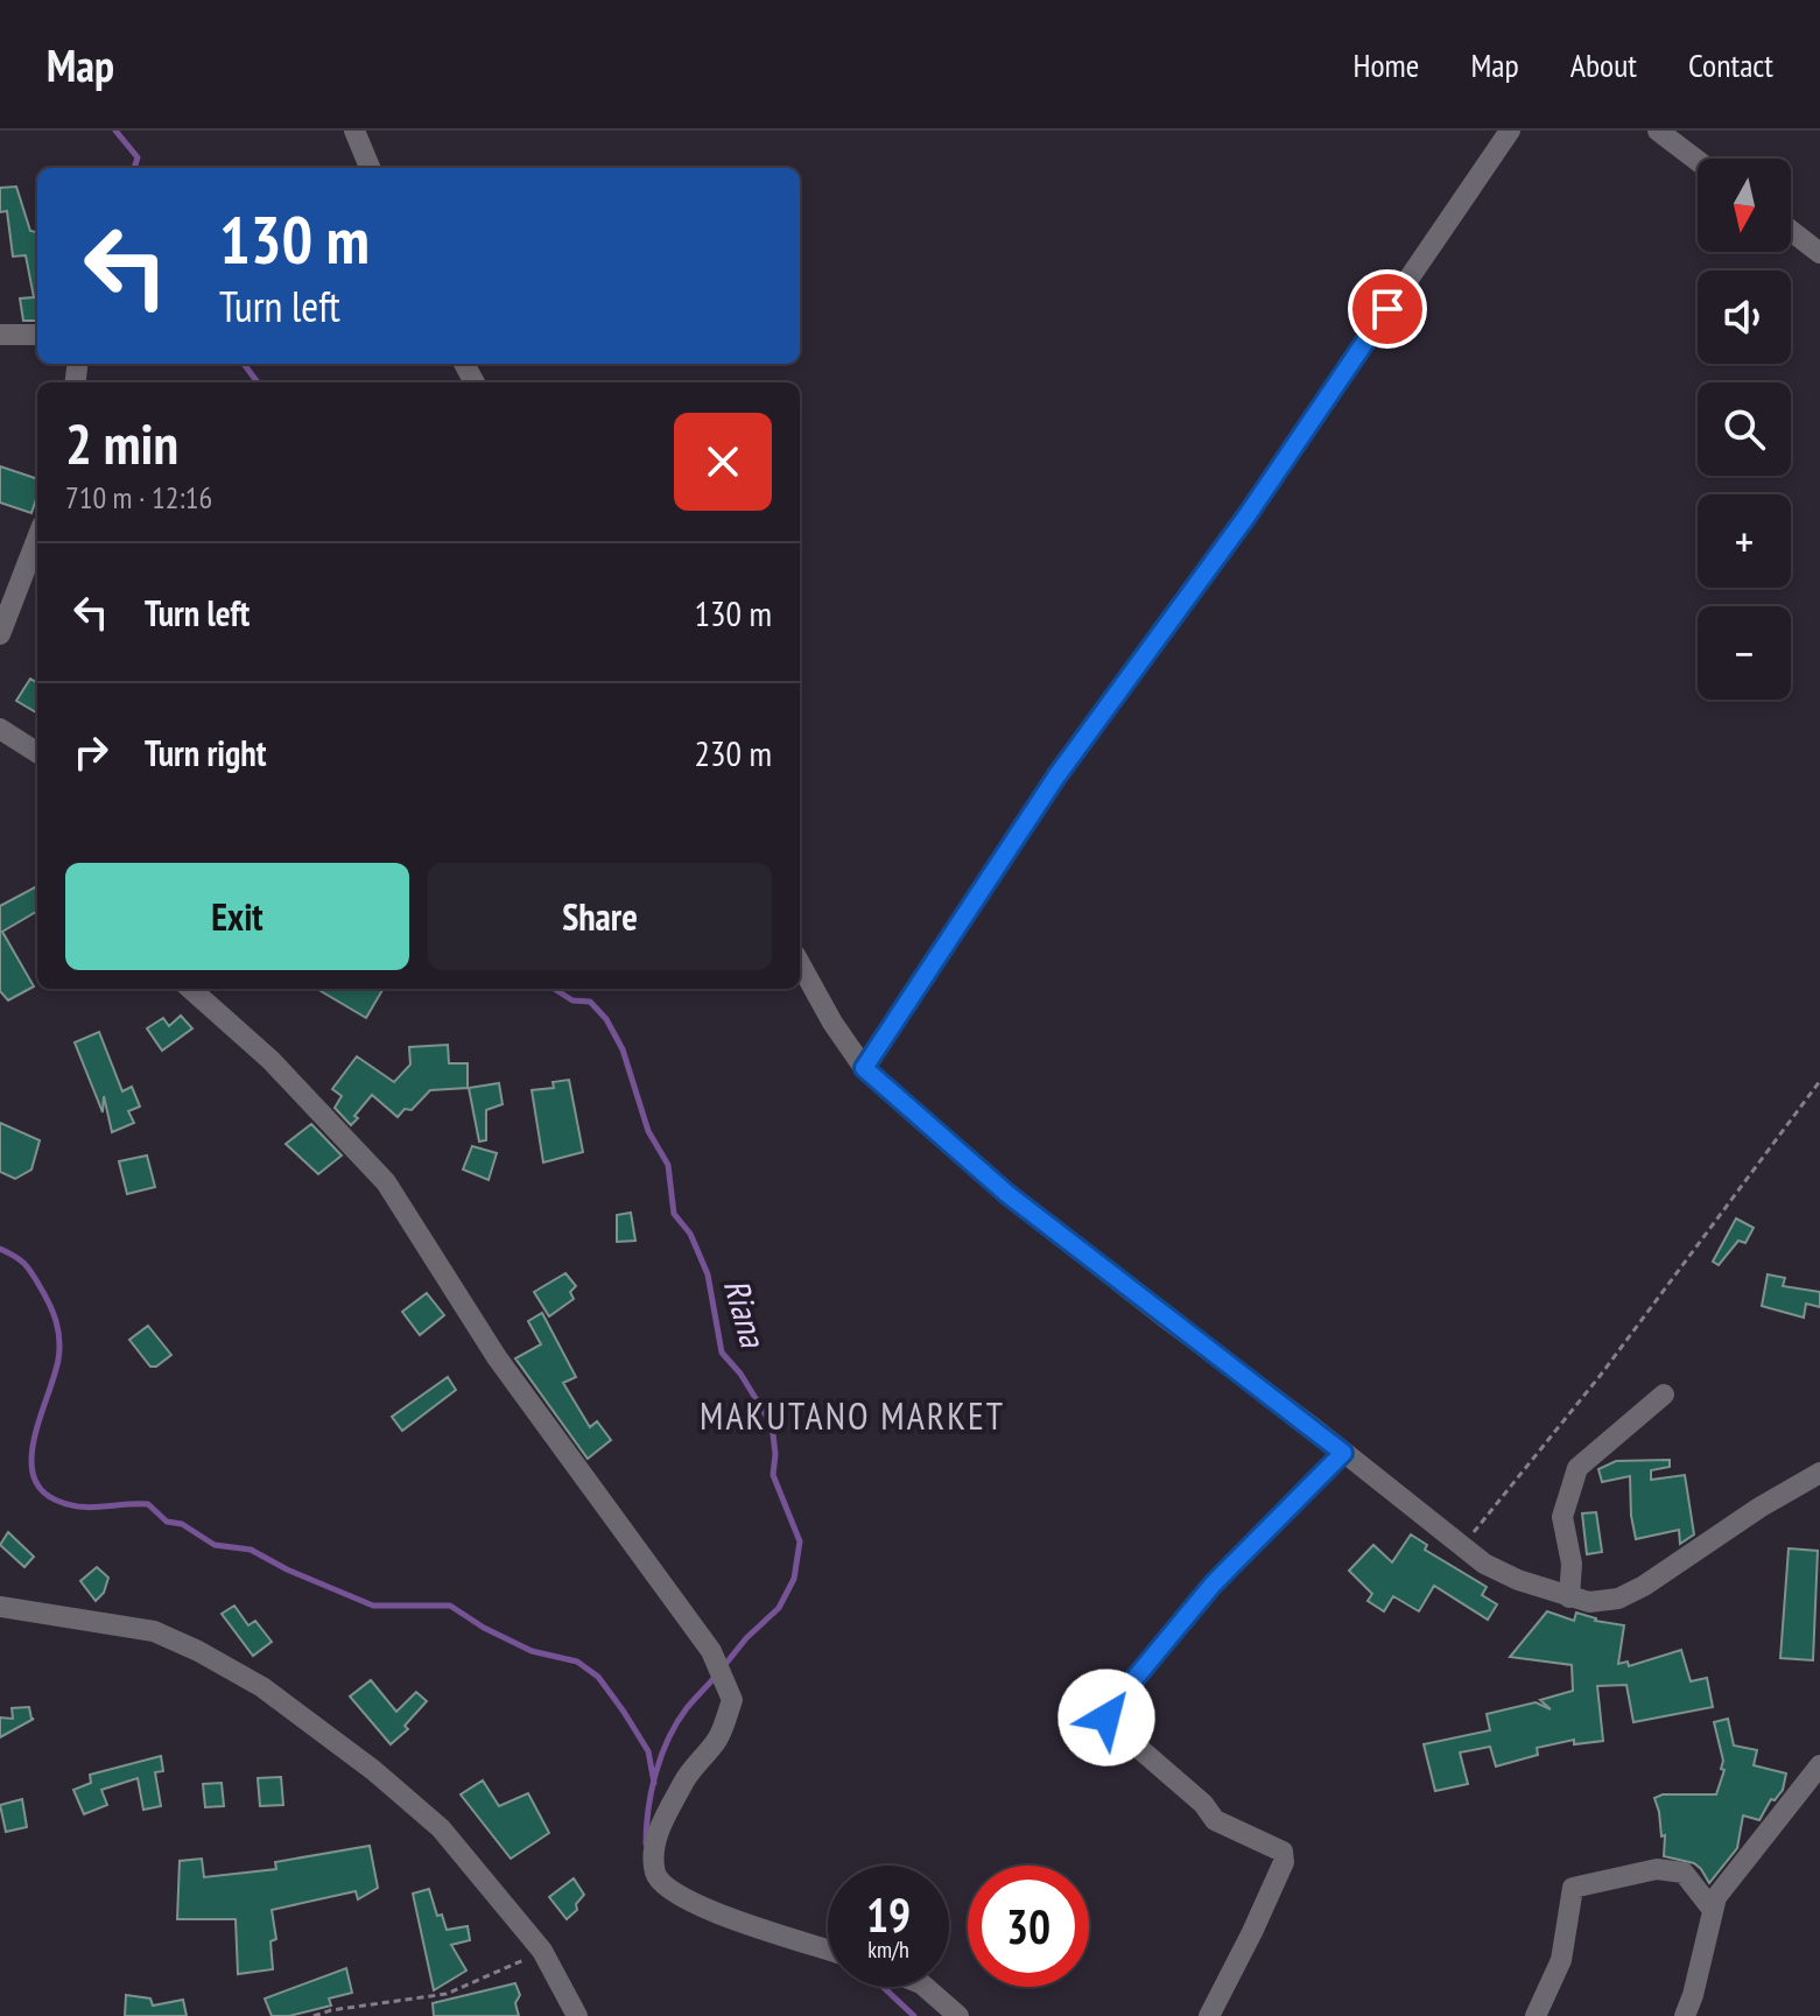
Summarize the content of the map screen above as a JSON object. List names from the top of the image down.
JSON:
{
  "districts": ["MAKUTANO MARKET"],
  "water": ["Riana"],
  "north": "bottom",
  "page": {
    "header": "Map",
    "nav": [
      "Home",
      "Map",
      "About",
      "Contact"
    ],
    "map_buttons": ["+", "−"],
    "turn": ["130 m", "Turn left"],
    "heading": ["2 min", "710 m · 12:16"],
    "list": [
      {
        "name": "Turn left",
        "value": "130 m"
      },
      {
        "name": "Turn right",
        "value": "230 m"
      }
    ],
    "buttons": ["Exit", "Share"],
    "speed": "19 km/h",
    "limit": "30"
  }
}
